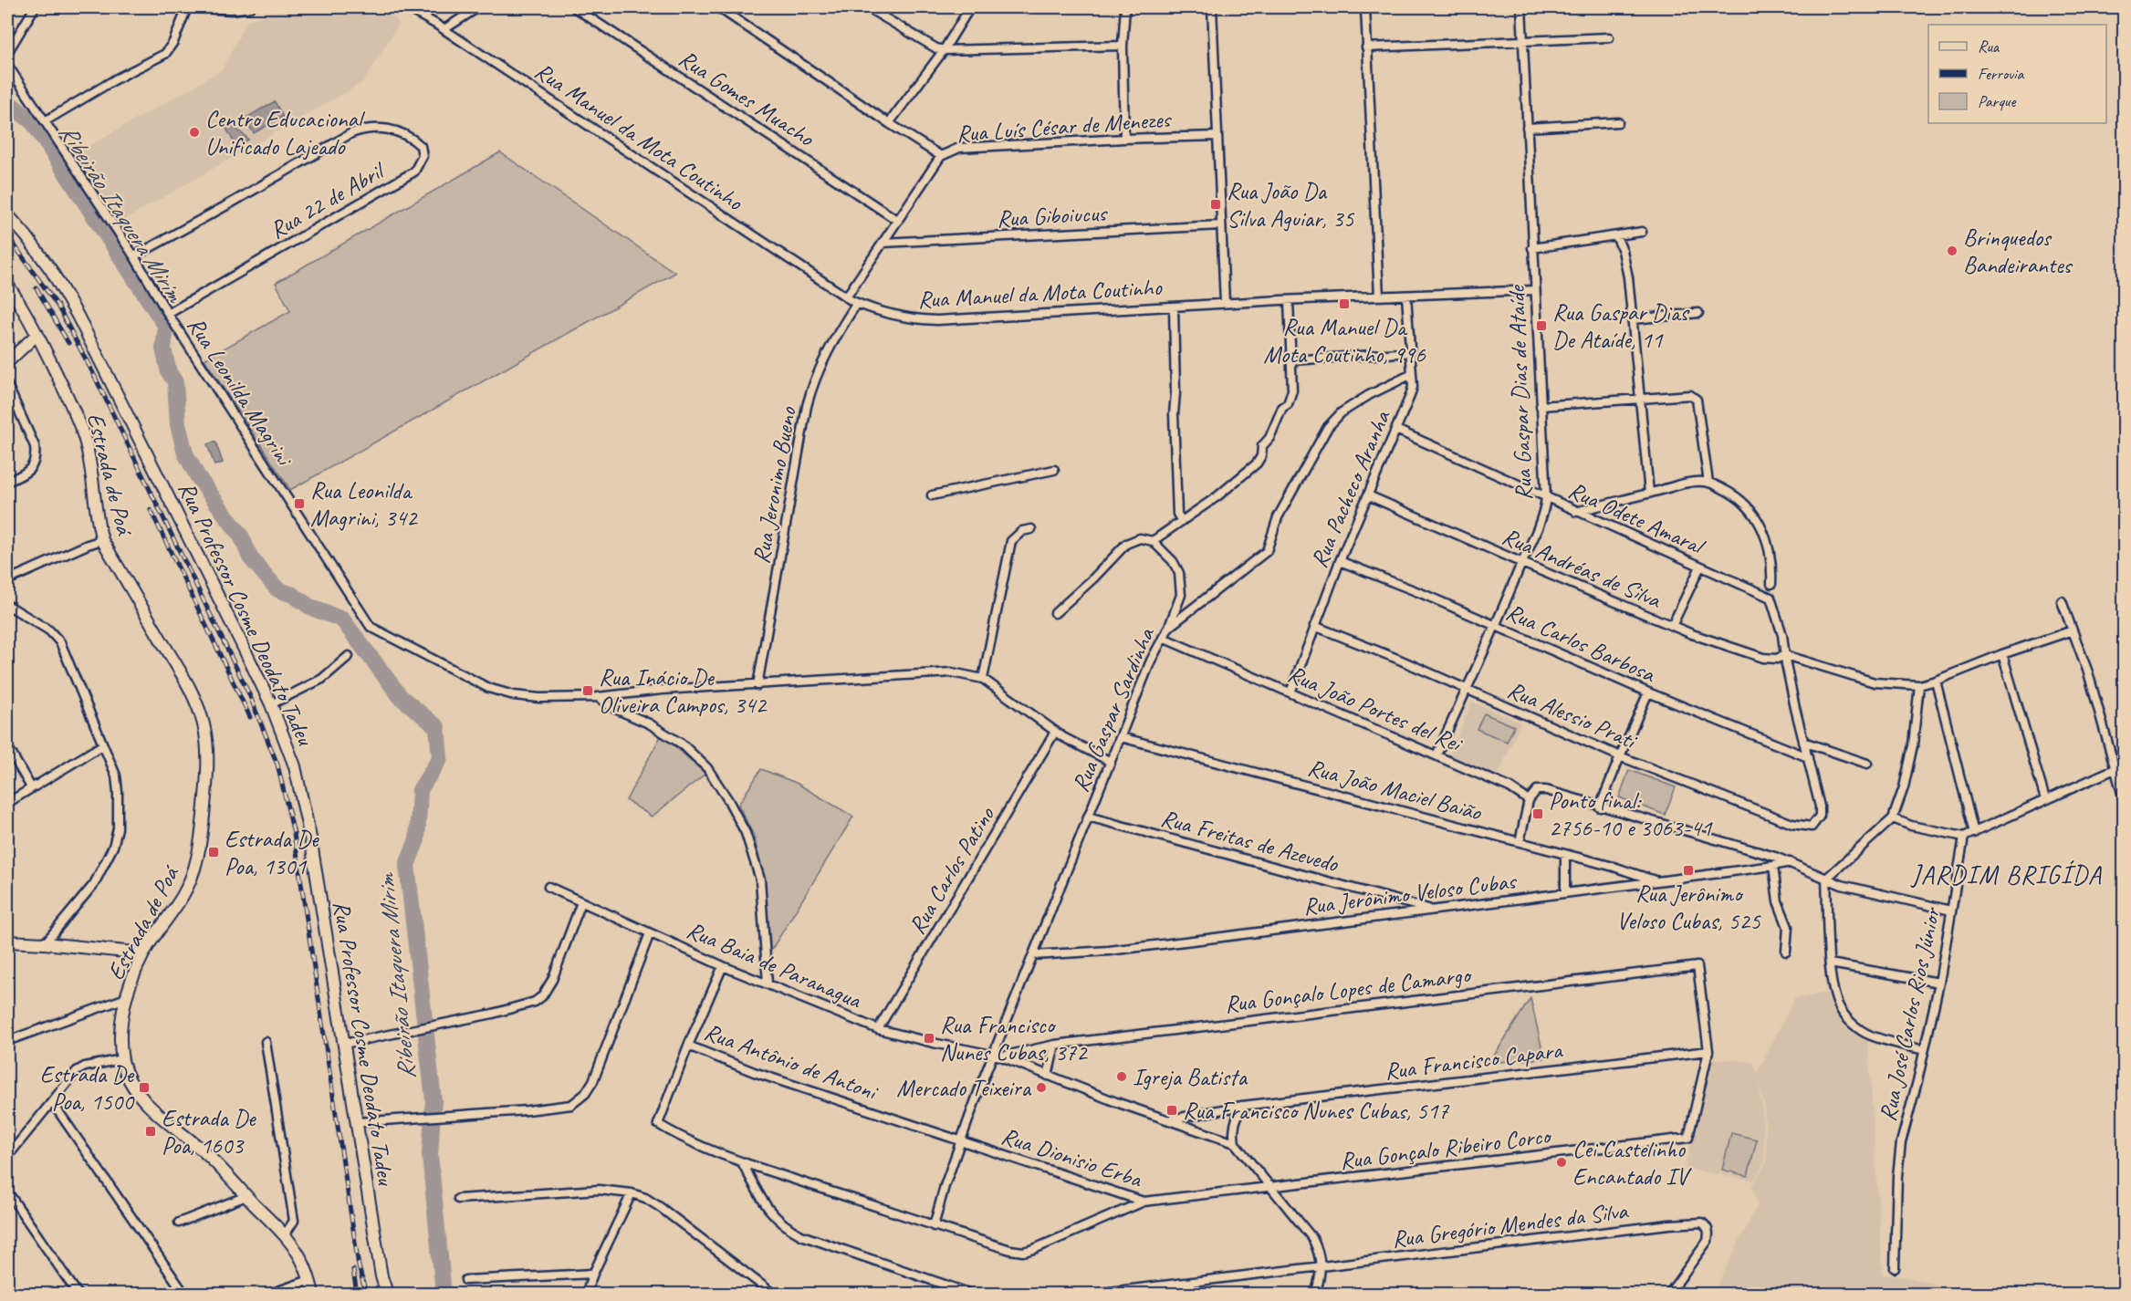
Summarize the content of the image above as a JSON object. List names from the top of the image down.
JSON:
{
  "streets": {
    "main road": ["Estrada de Poá", "Rua Professor Cosme Deodato Tadeu"],
    "street": [
      "Rua Gomes Muacho",
      "Rua Luís César de Menezes",
      "Rua Manuel da Mota Coutinho",
      "Rua 22 de Abril",
      "Rua Giboiucus",
      "Rua Leonilda Magrini",
      "Rua Gaspar Dias de Ataíde",
      "Rua Jeronimo Bueno",
      "Rua Pacheco Aranha",
      "Rua Odete Amaral",
      "Rua Andréas de Silva",
      "Rua Carlos Barbosa",
      "Rua João Portes del Rei",
      "Rua Gaspar Sardinha",
      "Rua Alessio Prati",
      "Rua João Maciel Baião",
      "Rua Freitas de Azevedo",
      "Rua Carlos Patino",
      "Rua Jerônimo Veloso Cubas",
      "Rua Baia de Paranagua",
      "Rua Gonçalo Lopes de Camargo",
      "Rua José Carlos Rios Júnior",
      "Rua Francisco Capara",
      "Rua Antônio de Antoni",
      "Rua Gonçalo Ribeiro Corco",
      "Rua Dionisio Erba",
      "Rua Gregório Mendes da Silva"
    ]
  },
  "crossings": [
    ["Rua Manuel da Mota Coutinho", "Rua Gaspar Dias de Ataíde"],
    ["Rua Manuel da Mota Coutinho", "Rua Jeronimo Bueno"],
    ["Rua Manuel da Mota Coutinho", "Rua Pacheco Aranha"],
    ["Rua 22 de Abril", "Rua Leonilda Magrini"],
    ["Rua Gaspar Dias de Ataíde", "Rua Odete Amaral"],
    ["Rua Gaspar Dias de Ataíde", "Rua Andréas de Silva"],
    ["Rua Gaspar Dias de Ataíde", "Rua Carlos Barbosa"],
    ["Rua Gaspar Dias de Ataíde", "Rua João Portes del Rei"],
    ["Rua Gaspar Dias de Ataíde", "Rua Alessio Prati"],
    ["Rua Pacheco Aranha", "Rua Odete Amaral"],
    ["Rua Pacheco Aranha", "Rua Andréas de Silva"],
    ["Rua Pacheco Aranha", "Rua Carlos Barbosa"],
    ["Rua Pacheco Aranha", "Rua João Portes del Rei"],
    ["Rua Pacheco Aranha", "Rua Gaspar Sardinha"],
    ["Rua Pacheco Aranha", "Rua Alessio Prati"],
    ["Rua Odete Amaral", "Rua Andréas de Silva"],
    ["Rua Carlos Barbosa", "Rua Alessio Prati"],
    ["Rua João Portes del Rei", "Rua Gaspar Sardinha"],
    ["Rua Gaspar Sardinha", "Rua João Maciel Baião"],
    ["Rua Gaspar Sardinha", "Rua Freitas de Azevedo"],
    ["Rua Gaspar Sardinha", "Rua Jerônimo Veloso Cubas"],
    ["Rua Gaspar Sardinha", "Rua Baia de Paranagua"],
    ["Rua Gaspar Sardinha", "Rua Antônio de Antoni"],
    ["Rua Gaspar Sardinha", "Rua Dionisio Erba"],
    ["Rua João Maciel Baião", "Rua Jerônimo Veloso Cubas"],
    ["Rua Freitas de Azevedo", "Rua Jerônimo Veloso Cubas"],
    ["Rua Carlos Patino", "Rua Baia de Paranagua"],
    ["Rua Baia de Paranagua", "Rua Gonçalo Lopes de Camargo"],
    ["Rua Baia de Paranagua", "Rua Francisco Capara"],
    ["Rua Baia de Paranagua", "Rua Antônio de Antoni"],
    ["Rua Gonçalo Lopes de Camargo", "Rua Francisco Capara"],
    ["Rua Gonçalo Lopes de Camargo", "Rua Gonçalo Ribeiro Corco"],
    ["Rua Francisco Capara", "Rua Gonçalo Ribeiro Corco"],
    ["Rua Antônio de Antoni", "Rua Dionisio Erba"],
    ["Rua Gonçalo Ribeiro Corco", "Rua Dionisio Erba"]
  ],
  "districts": ["JARDIM BRIGÍDA"],
  "water": ["Ribeirão Itaquera Mirim"],
  "places": {
    "other": [
      "Centro Educacional Unificado Lajeado",
      "Brinquedos Bandeirantes",
      "Igreja Batista",
      "Mercado Teixeira",
      "Cei Castelinho Encantado IV"
    ],
    "transit": [
      "Rua João Da Silva Aguiar, 35",
      "Rua Manuel Da Mota Coutinho, 996",
      "Rua Gaspar Dias De Ataíde, 11",
      "Rua Leonilda Magrini, 342",
      "Rua Inácio De Oliveira Campos, 342",
      "Ponto final: 2756-10 e 3063-41",
      "Estrada De Poa, 1301",
      "Rua Jerônimo Veloso Cubas, 525",
      "Rua Francisco Nunes Cubas, 372",
      "Estrada De Poa, 1500",
      "Rua Francisco Nunes Cubas, 517",
      "Estrada De Poa, 1603"
    ]
  },
  "legend": ["Rua", "Ferrovia", "Parque"]
}
